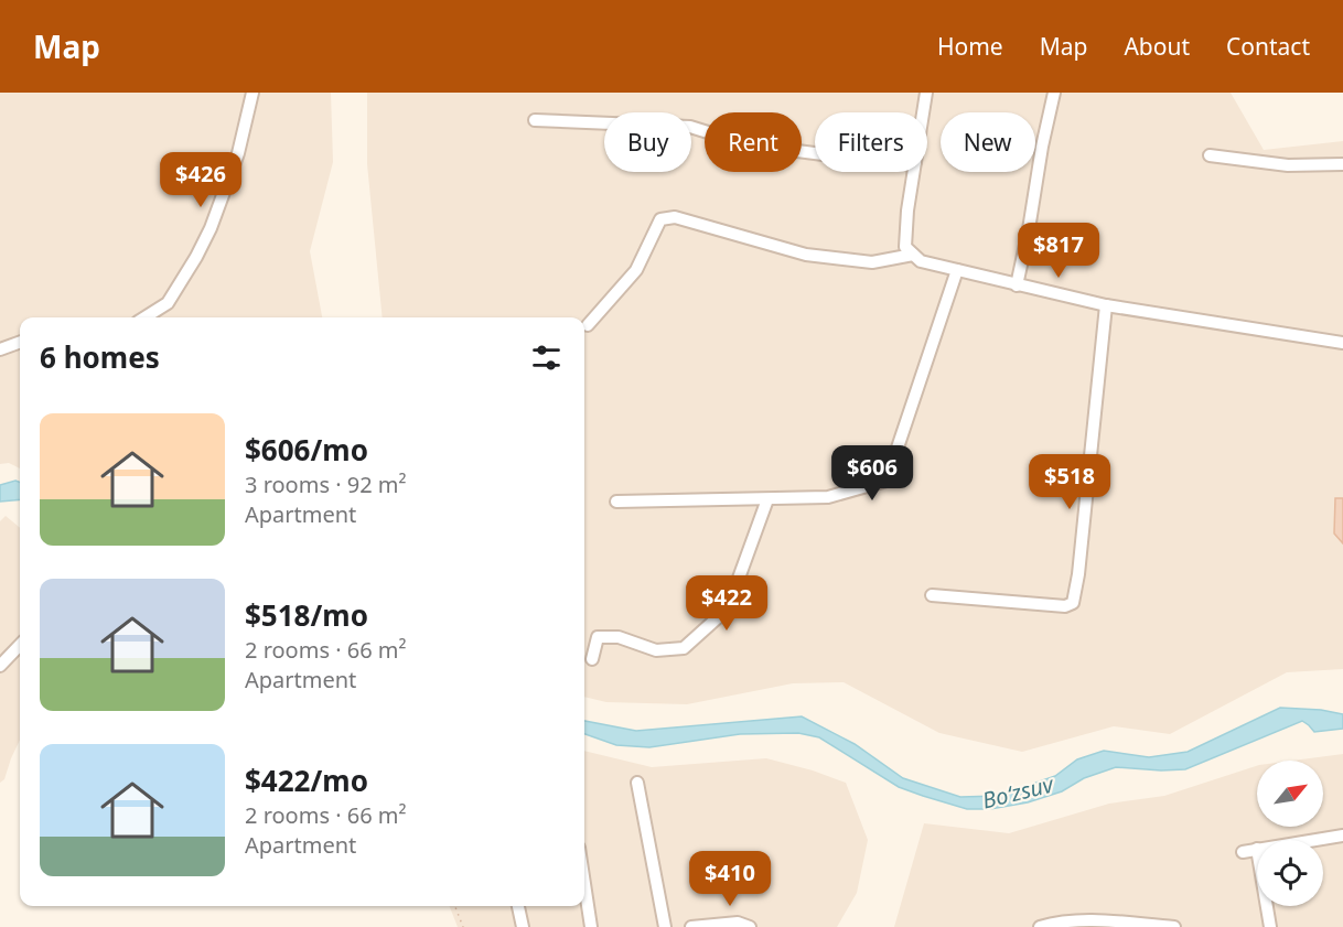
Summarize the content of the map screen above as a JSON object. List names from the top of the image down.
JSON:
{
  "water": ["Boʻzsuv"],
  "north": "top right",
  "page": {
    "header": "Map",
    "nav": [
      "Home",
      "Map",
      "About",
      "Contact"
    ],
    "chip": [
      "Buy",
      "Rent",
      "Filters",
      "New"
    ],
    "price": [
      "$426",
      "$817",
      "$606",
      "$518",
      "$422",
      "$410"
    ],
    "heading": "6 homes",
    "list": [
      {
        "name": "$606/mo",
        "note": "3 rooms · 92 m² · Apartment"
      },
      {
        "name": "$518/mo",
        "note": "2 rooms · 66 m² · Apartment"
      },
      {
        "name": "$422/mo",
        "note": "2 rooms · 66 m² · Apartment"
      }
    ]
  }
}
